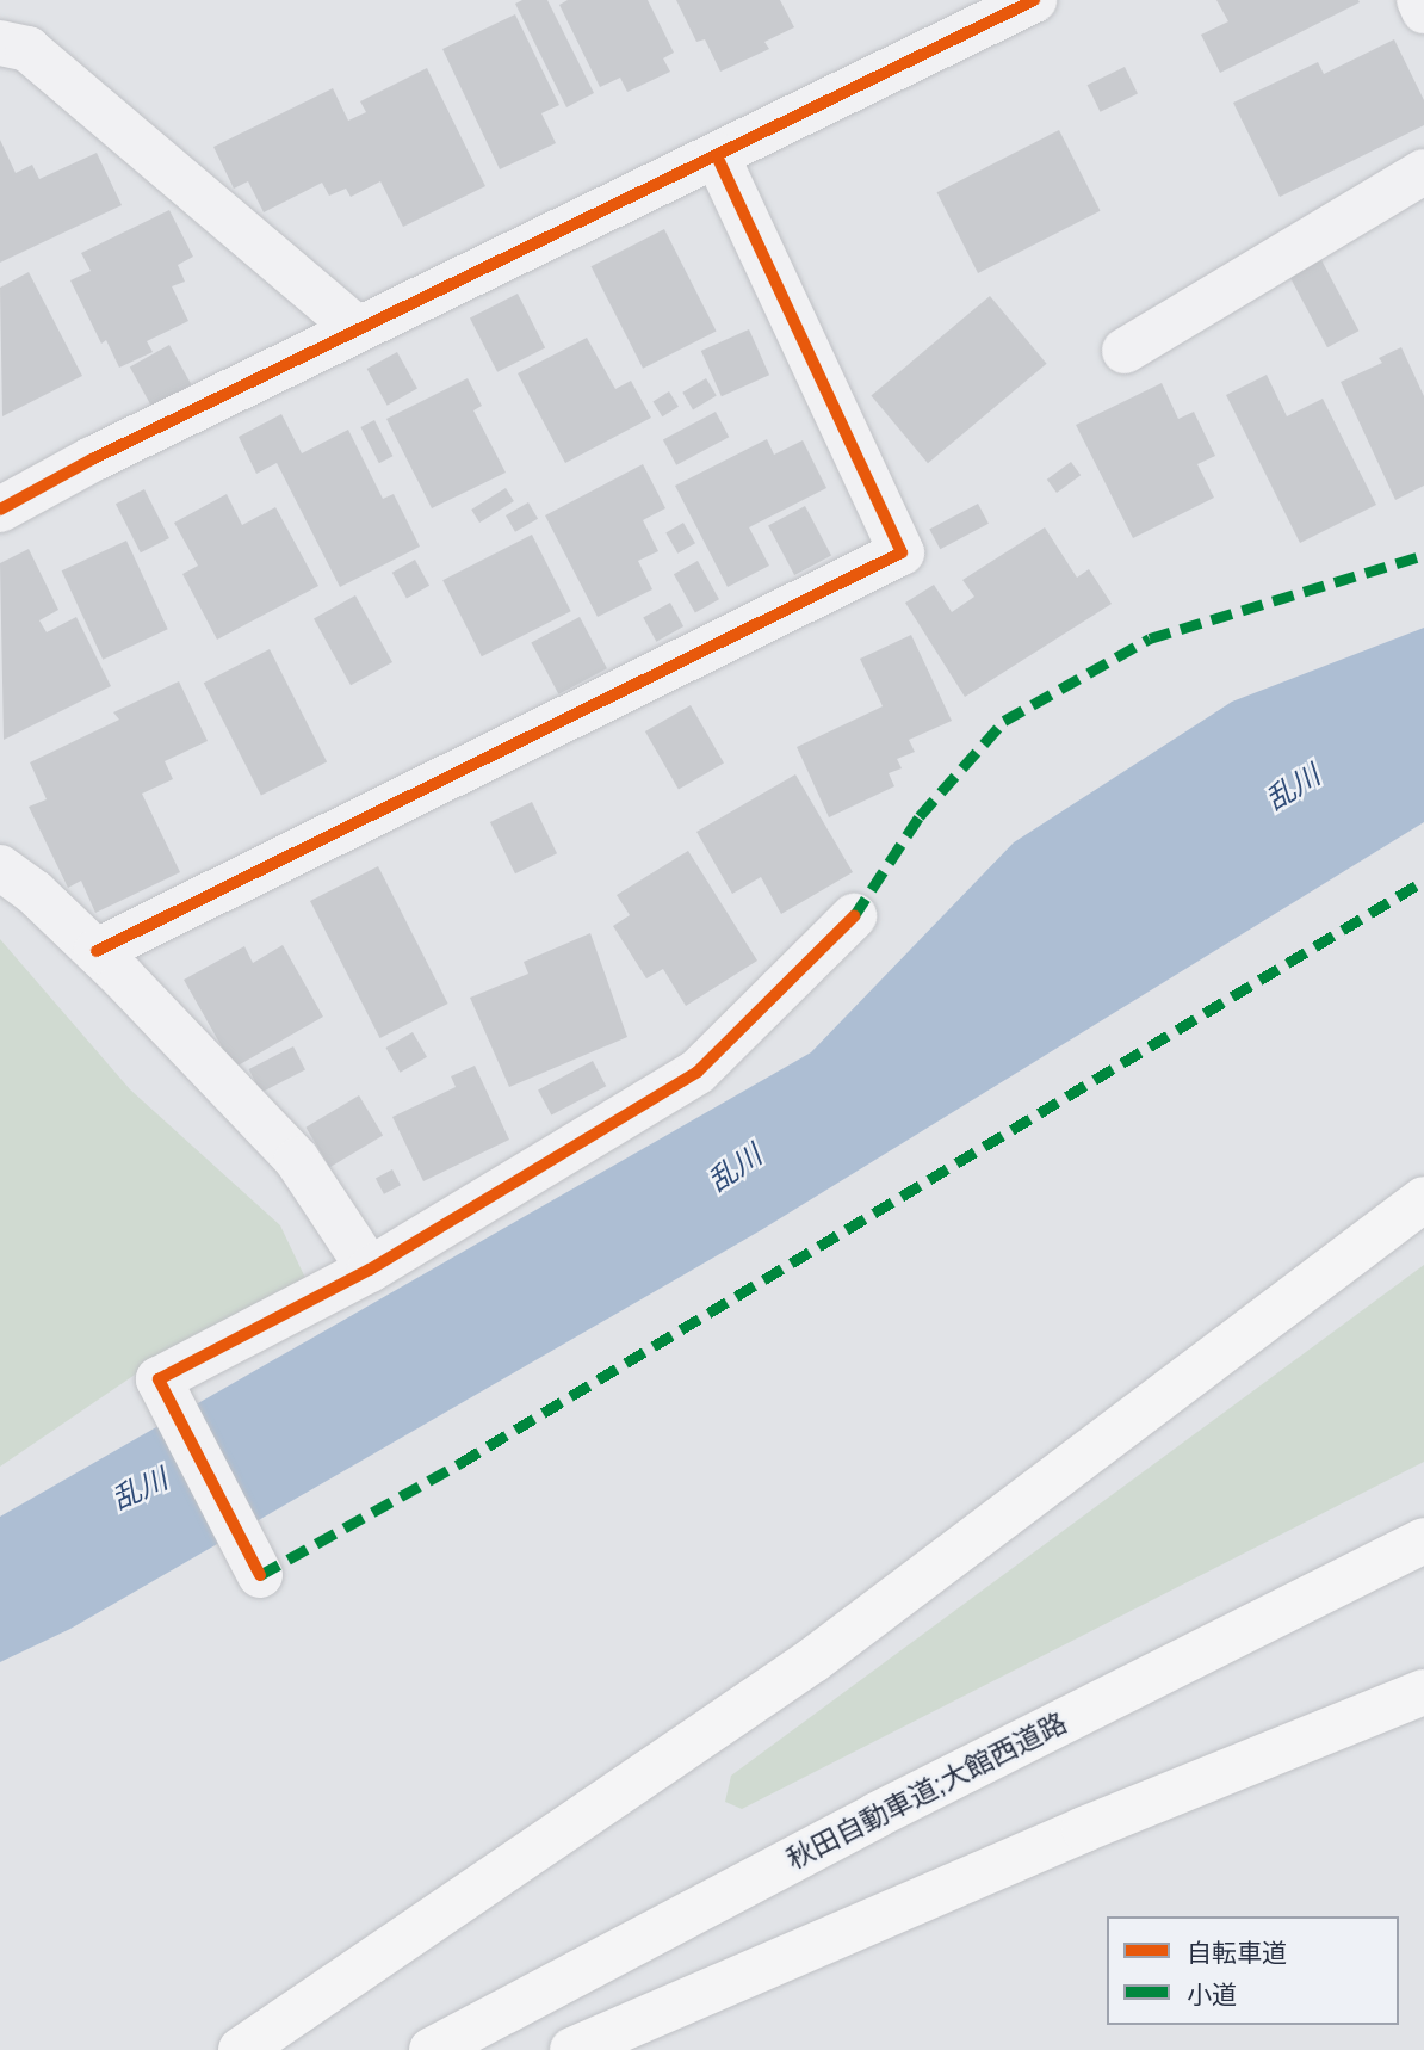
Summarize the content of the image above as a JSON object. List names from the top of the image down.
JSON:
{
  "streets": {
    "highway": ["秋田自動車道;大館西道路"]
  },
  "water": ["乱川"],
  "legend": ["自転車道", "小道"]
}
